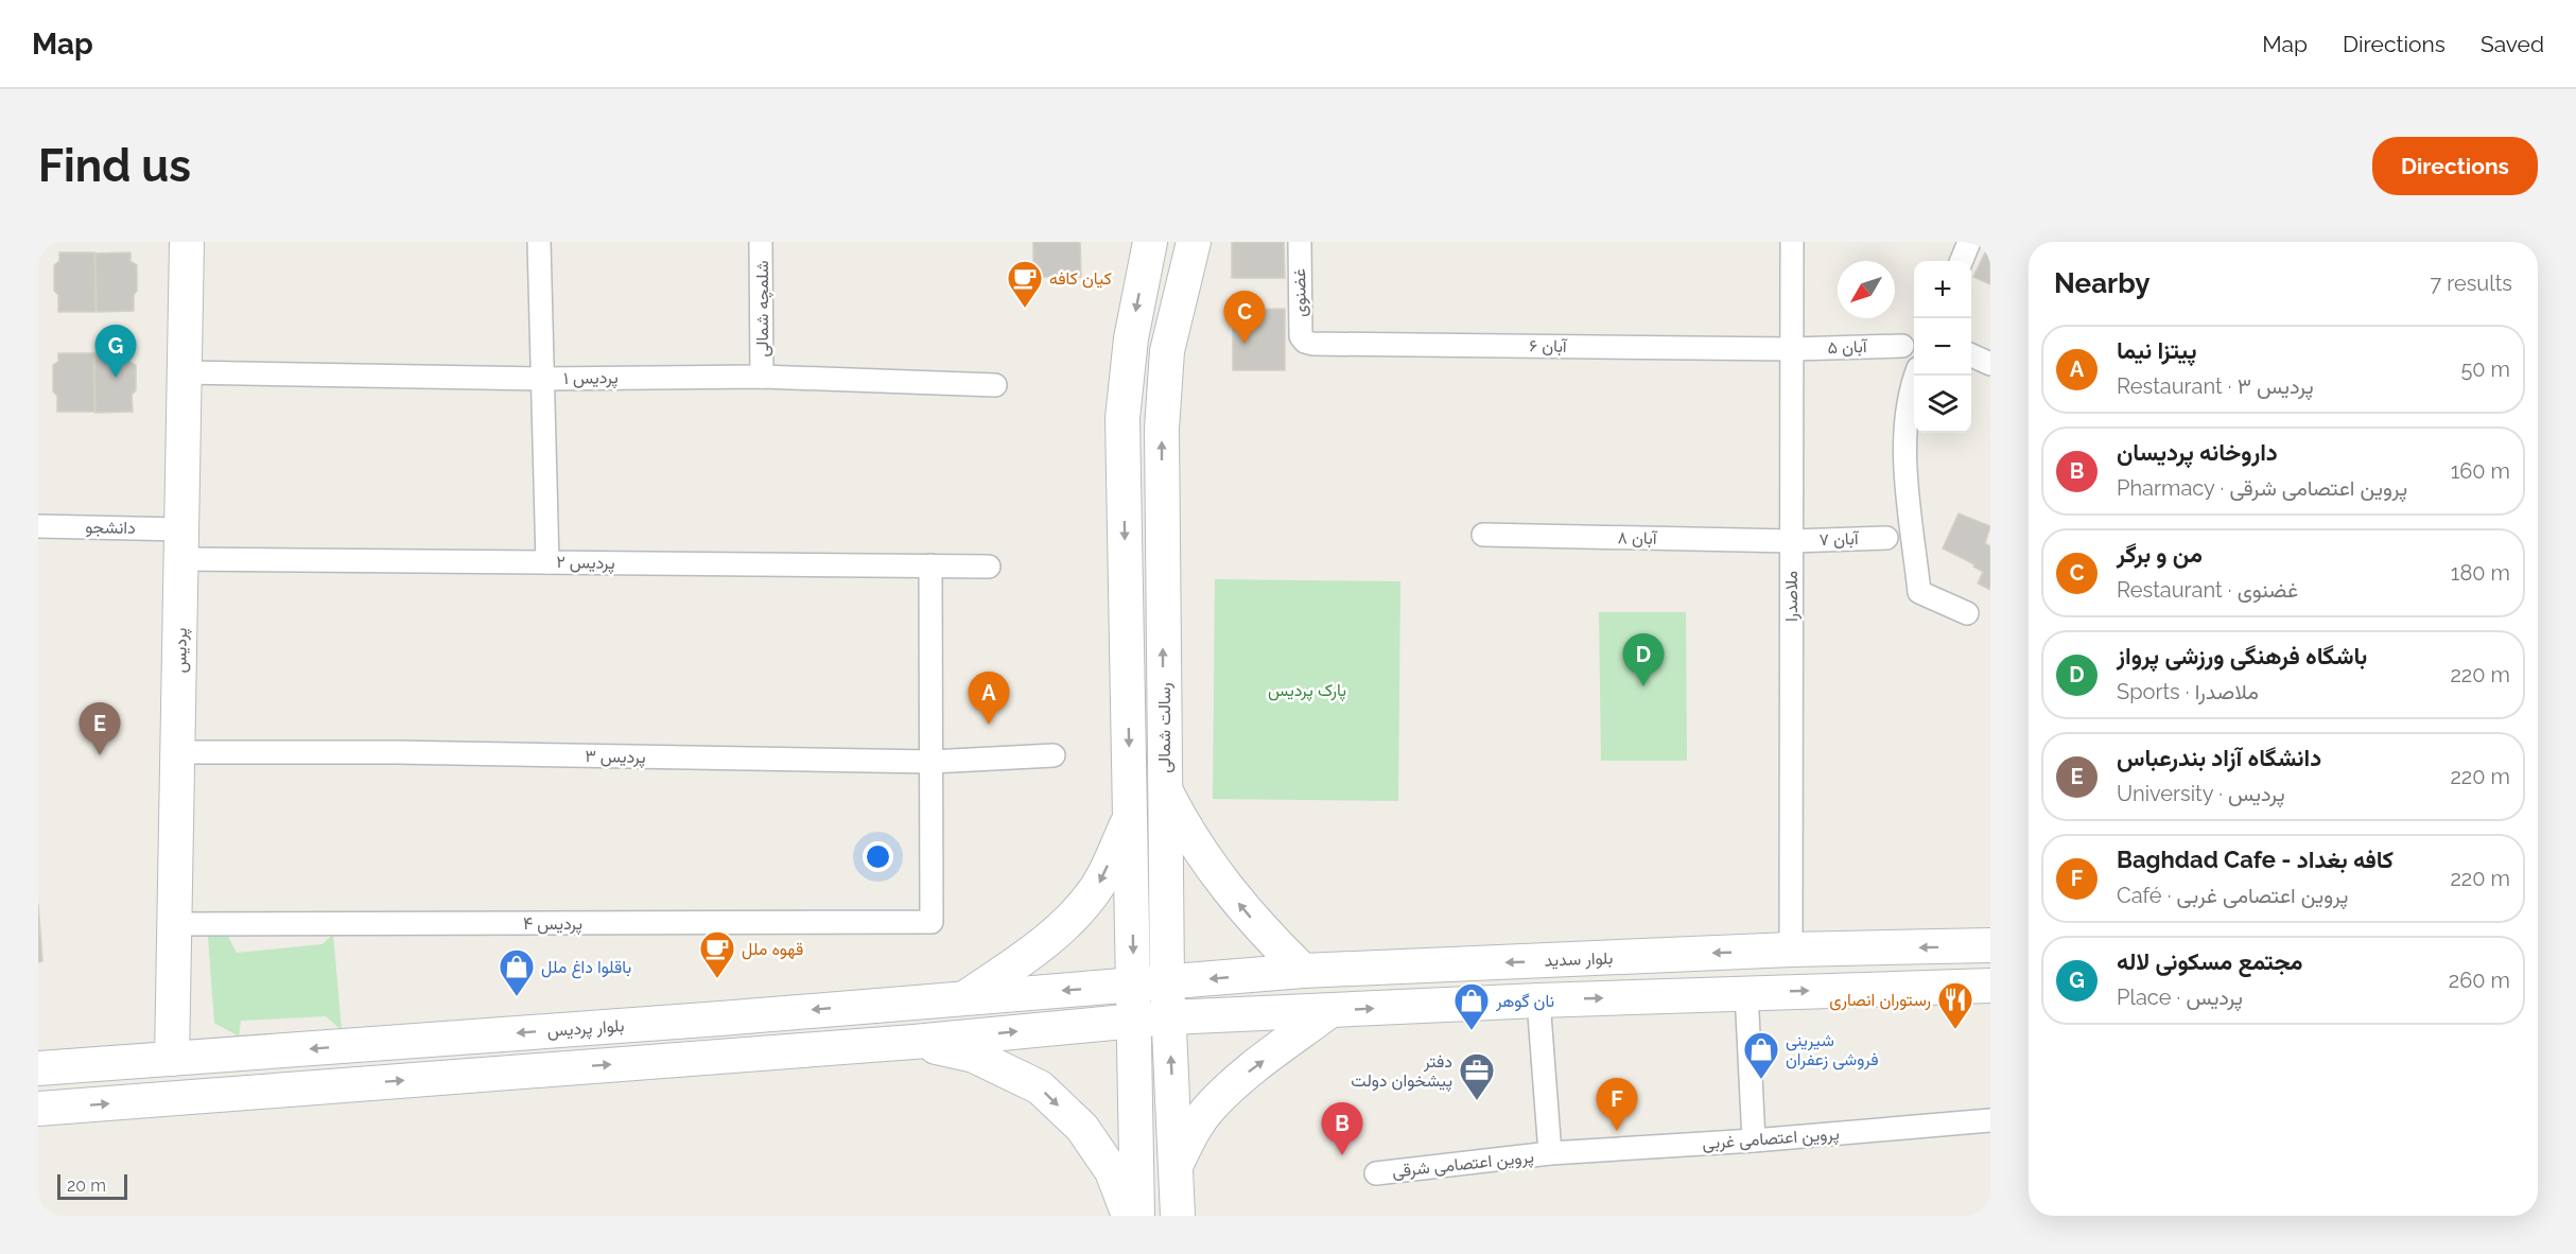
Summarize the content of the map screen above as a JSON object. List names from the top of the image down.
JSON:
{
  "streets": {
    "main road": [
      "پردیس",
      "رسالت شمالی",
      "بلوار سدید",
      "بلوار پردیس"
    ],
    "street": [
      "غضنوی",
      "شلمچه شمالی",
      "آبان ۶",
      "آبان ۵",
      "پردیس ۱",
      "دانشجو",
      "آبان ۸",
      "آبان ۷",
      "پردیس ۲",
      "ملاصدرا",
      "پردیس ۳",
      "پردیس ۴",
      "پروین اعتصامی غربی",
      "پروین اعتصامی شرقی"
    ]
  },
  "crossings": [
    ["غضنوی", "آبان ۶"],
    ["شلمچه شمالی", "پردیس ۱"],
    ["آبان ۶", "آبان ۵"],
    ["آبان ۶", "ملاصدرا"],
    ["آبان ۵", "ملاصدرا"],
    ["پردیس ۱", "پردیس"],
    ["دانشجو", "پردیس ۲"],
    ["دانشجو", "پردیس"],
    ["آبان ۸", "آبان ۷"],
    ["آبان ۸", "ملاصدرا"],
    ["آبان ۷", "ملاصدرا"],
    ["پردیس ۲", "پردیس"],
    ["ملاصدرا", "بلوار سدید"],
    ["پردیس", "پردیس ۳"],
    ["پردیس", "پردیس ۴"],
    ["پردیس", "بلوار پردیس"],
    ["رسالت شمالی", "بلوار سدید"],
    ["رسالت شمالی", "بلوار پردیس"],
    ["پردیس ۳", "پردیس ۴"],
    ["بلوار سدید", "بلوار پردیس"],
    ["پروین اعتصامی غربی", "پروین اعتصامی شرقی"]
  ],
  "parks": ["پارک پردیس"],
  "places": {
    "cafe": ["کیان کافه", "قهوه ملل"],
    "shop": ["باقلوا داغ ملل", "نان گوهر", "شیرینی فروشی زعفران"],
    "restaurant": ["رستوران انصاری"],
    "office": ["دفتر پیشخوان دولت"]
  },
  "scale_bar": "20 m",
  "north": "bottom left",
  "page": {
    "header": "Map",
    "nav": ["Map", "Directions", "Saved"],
    "buttons": "Directions",
    "title": "Find us",
    "heading": ["Nearby", "7 results"],
    "map_buttons": ["+", "−"],
    "pins": [
      "C",
      "G",
      "D",
      "A",
      "E",
      "F",
      "B"
    ],
    "list": [
      {
        "mark": "A",
        "name": "پیتزا نیما",
        "note": "Restaurant · پردیس ۳",
        "value": "50 m"
      },
      {
        "mark": "B",
        "name": "داروخانه پردیسان",
        "note": "Pharmacy · پروین اعتصامی شرقی",
        "value": "160 m"
      },
      {
        "mark": "C",
        "name": "من و برگر",
        "note": "Restaurant · غضنوی",
        "value": "180 m"
      },
      {
        "mark": "D",
        "name": "باشگاه فرهنگی ورزشی پرواز",
        "note": "Sports · ملاصدرا",
        "value": "220 m"
      },
      {
        "mark": "E",
        "name": "دانشگاه آزاد بندرعباس",
        "note": "University · پردیس",
        "value": "220 m"
      },
      {
        "mark": "F",
        "name": "Baghdad Cafe - کافه بغداد",
        "note": "Café · پروین اعتصامی غربی",
        "value": "220 m"
      },
      {
        "mark": "G",
        "name": "مجتمع مسکونی لاله",
        "note": "Place · پردیس",
        "value": "260 m"
      }
    ],
    "scale": "20 m"
  }
}
